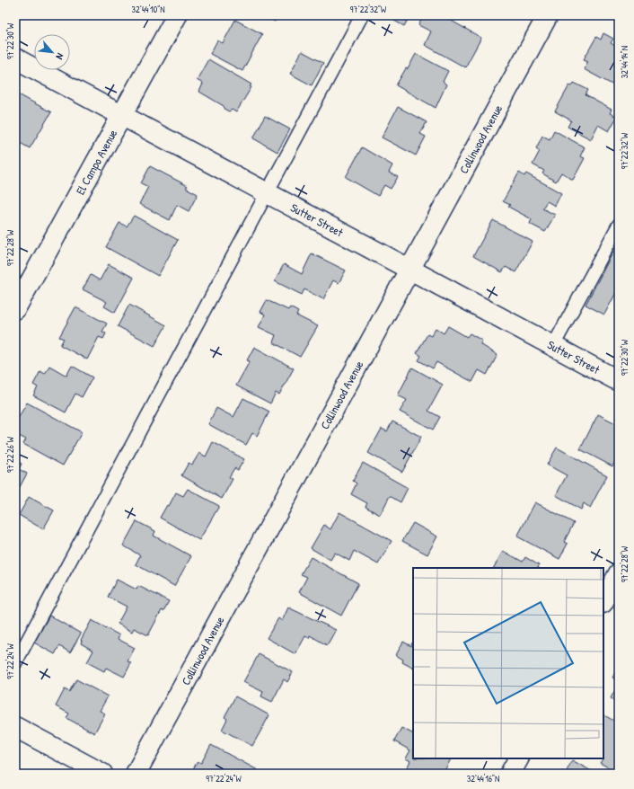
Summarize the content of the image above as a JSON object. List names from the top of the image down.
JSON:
{
  "streets": {
    "street": ["Collinwood Avenue", "El Campo Avenue", "Sutter Street"]
  },
  "crossings": [
    ["Collinwood Avenue", "Sutter Street"],
    ["El Campo Avenue", "Sutter Street"]
  ],
  "north": "bottom right",
  "coordinates": [
    "32°44'10\"N",
    "97°22'32\"W",
    "97°22'30\"W",
    "32°44'14\"N",
    "97°22'28\"W",
    "97°22'26\"W",
    "97°22'24\"W",
    "32°44'16\"N"
  ]
}
